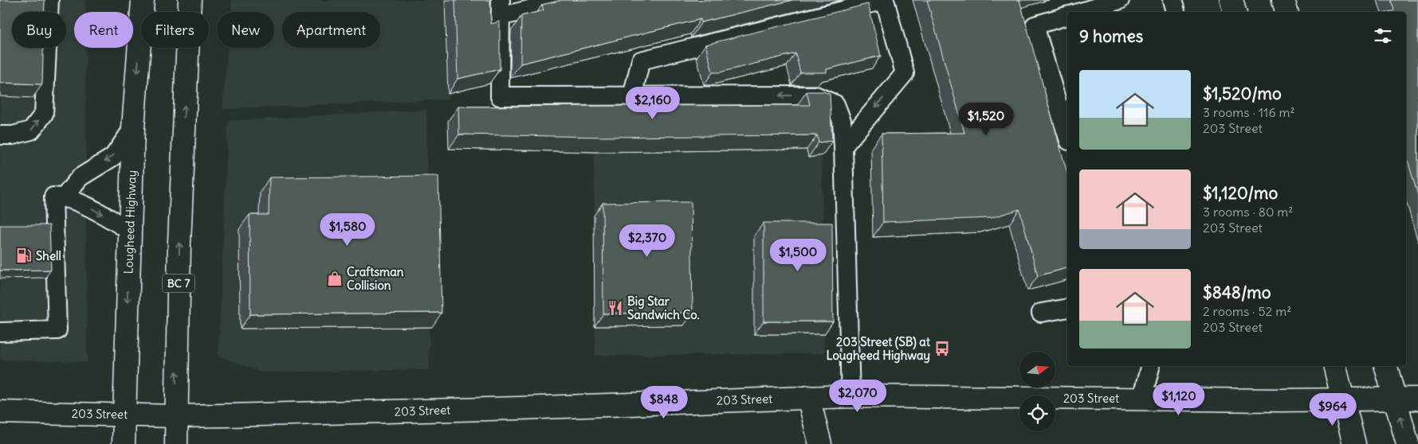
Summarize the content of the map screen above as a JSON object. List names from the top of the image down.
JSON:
{
  "streets": {
    "main road": ["Lougheed Highway", "BC 7", "203 Street"]
  },
  "crossings": [
    ["Lougheed Highway", "203 Street"],
    ["BC 7", "203 Street"]
  ],
  "places": {
    "fuel station": ["Shell"],
    "shop": ["Craftsman Collision"],
    "restaurant": ["Big Star Sandwich Co."],
    "bus stop": ["203 Street (SB) at Lougheed Highway"]
  },
  "north": "right",
  "page": {
    "chip": [
      "Buy",
      "Rent",
      "Filters",
      "New",
      "Apartment"
    ],
    "heading": "9 homes",
    "list": [
      {
        "name": "$1,520/mo",
        "note": "3 rooms · 116 m² · 203 Street"
      },
      {
        "name": "$1,120/mo",
        "note": "3 rooms · 80 m² · 203 Street"
      },
      {
        "name": "$848/mo",
        "note": "2 rooms · 52 m² · 203 Street"
      }
    ],
    "price": [
      "$2,160",
      "$1,520",
      "$1,580",
      "$2,370",
      "$1,500",
      "$2,070",
      "$1,120",
      "$848",
      "$964"
    ]
  }
}
